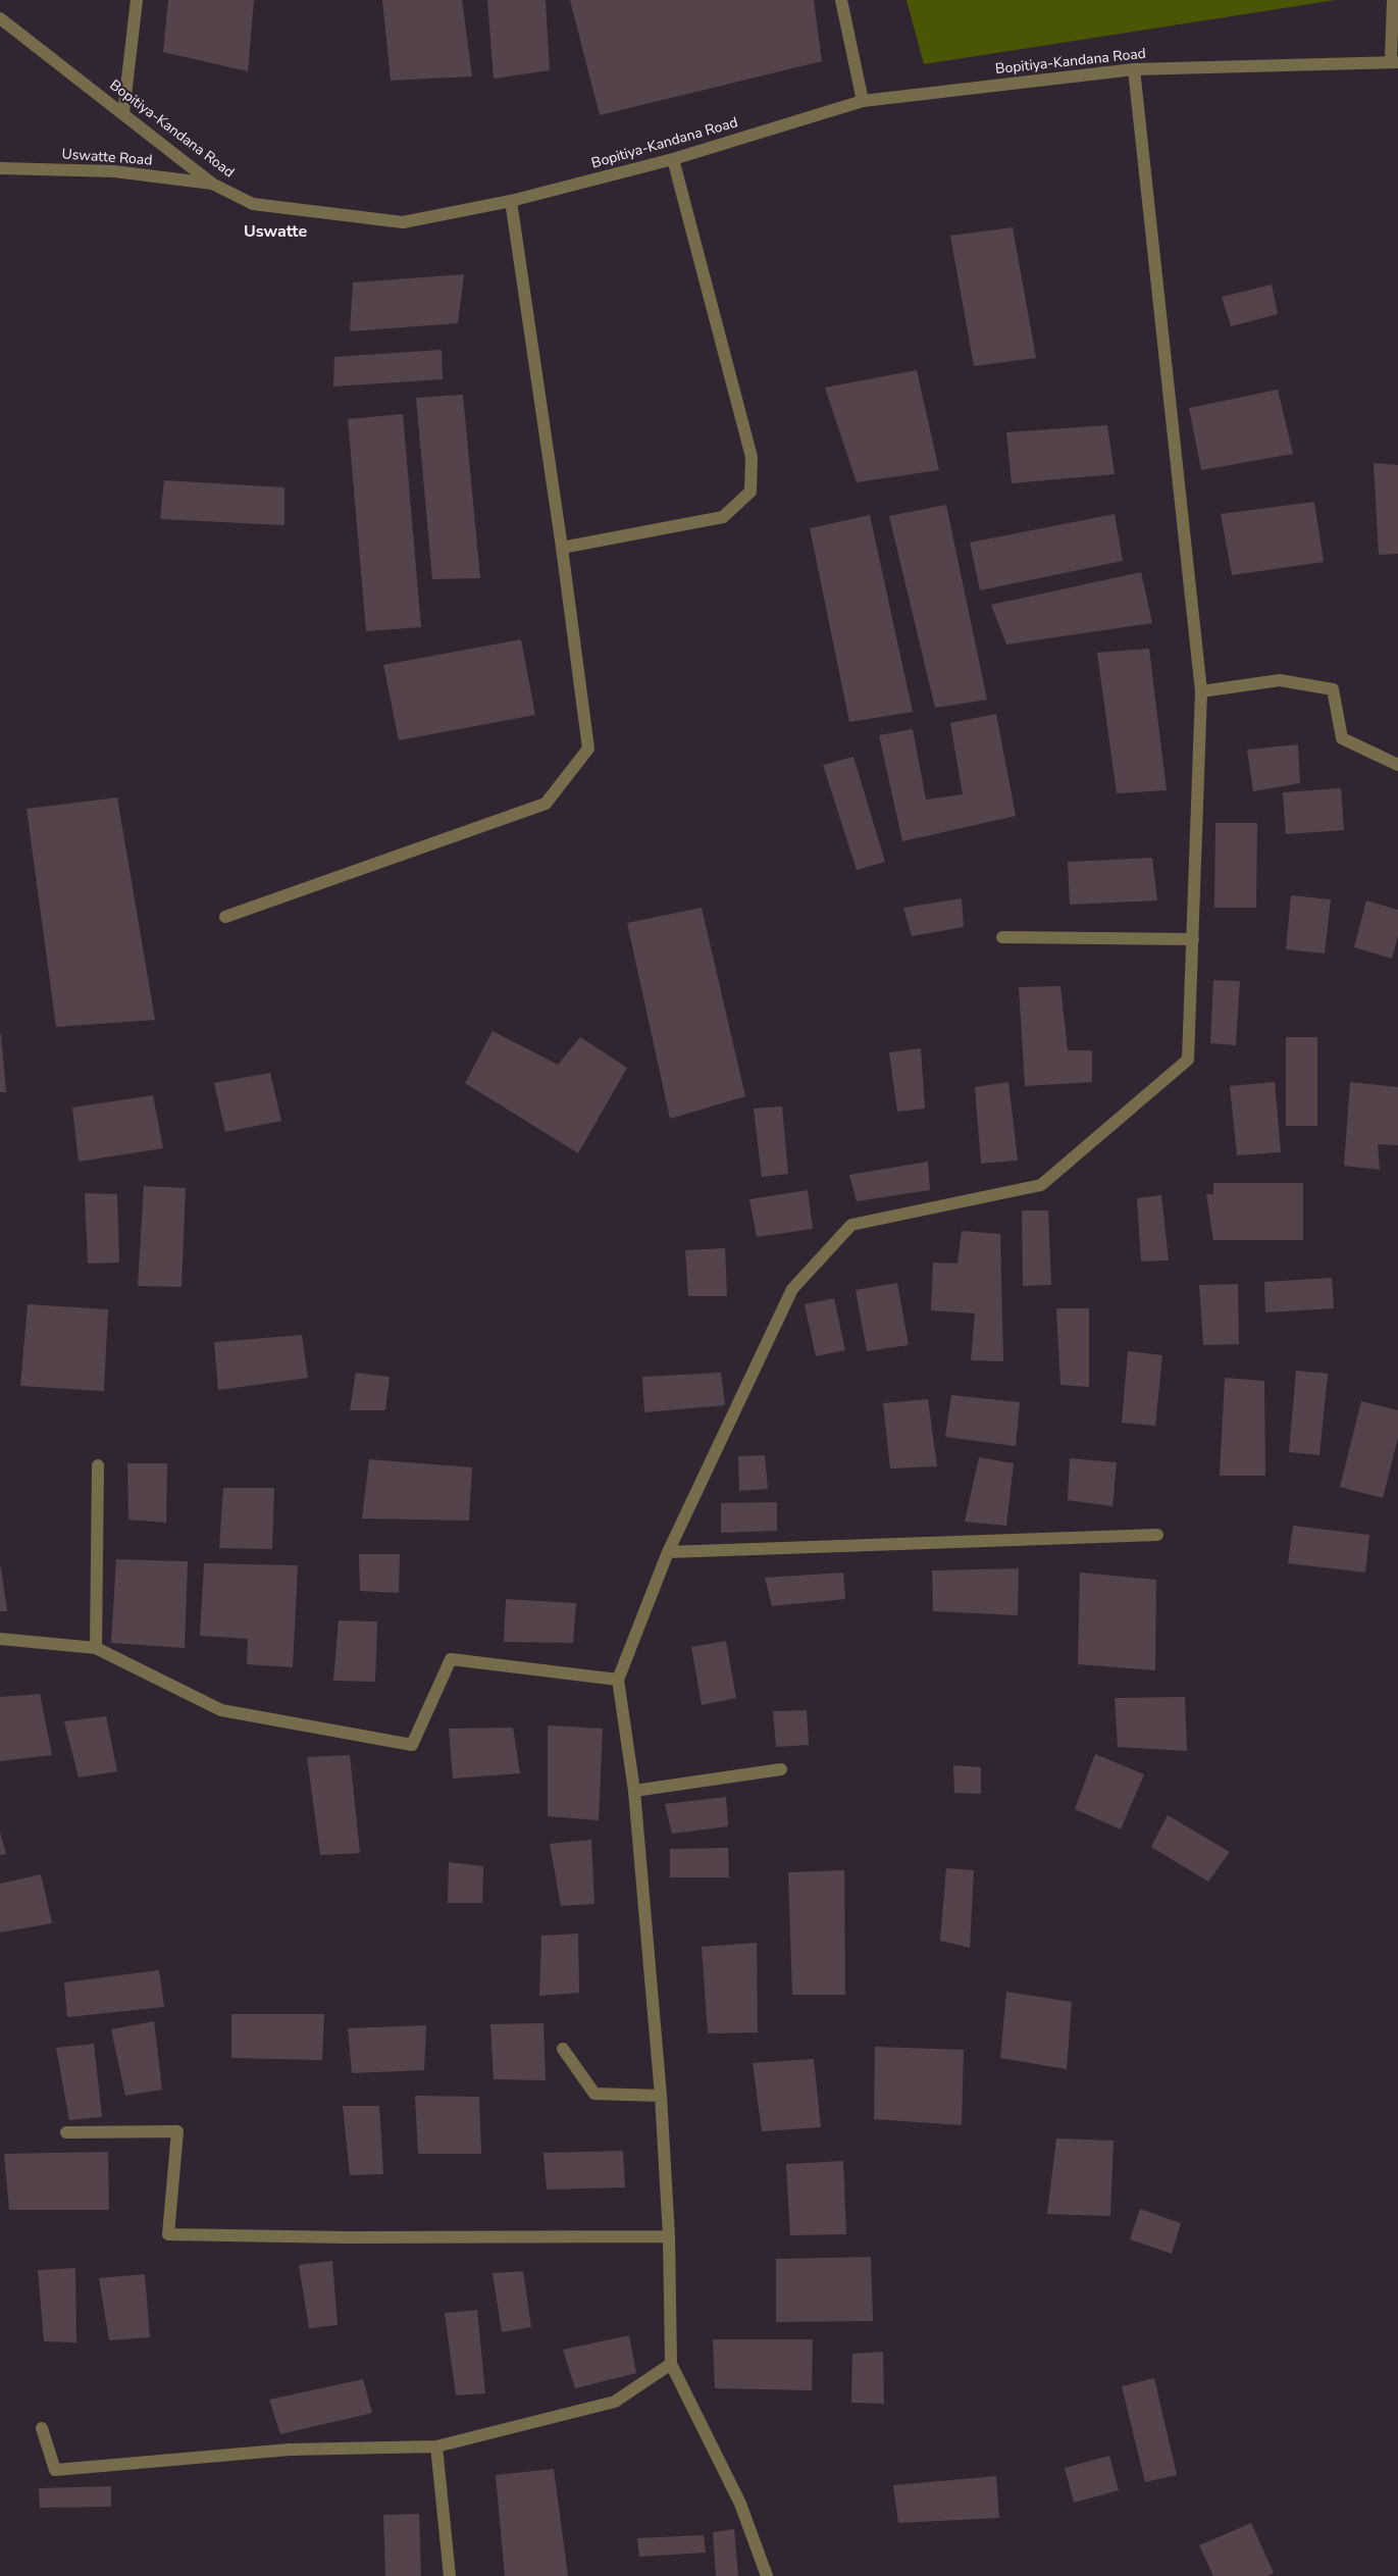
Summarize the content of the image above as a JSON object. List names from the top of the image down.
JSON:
{
  "streets": {
    "street": ["Bopitiya-Kandana Road", "Uswatte Road"]
  },
  "crossings": [
    ["Bopitiya-Kandana Road", "Uswatte Road"]
  ],
  "districts": ["Uswatte"]
}
